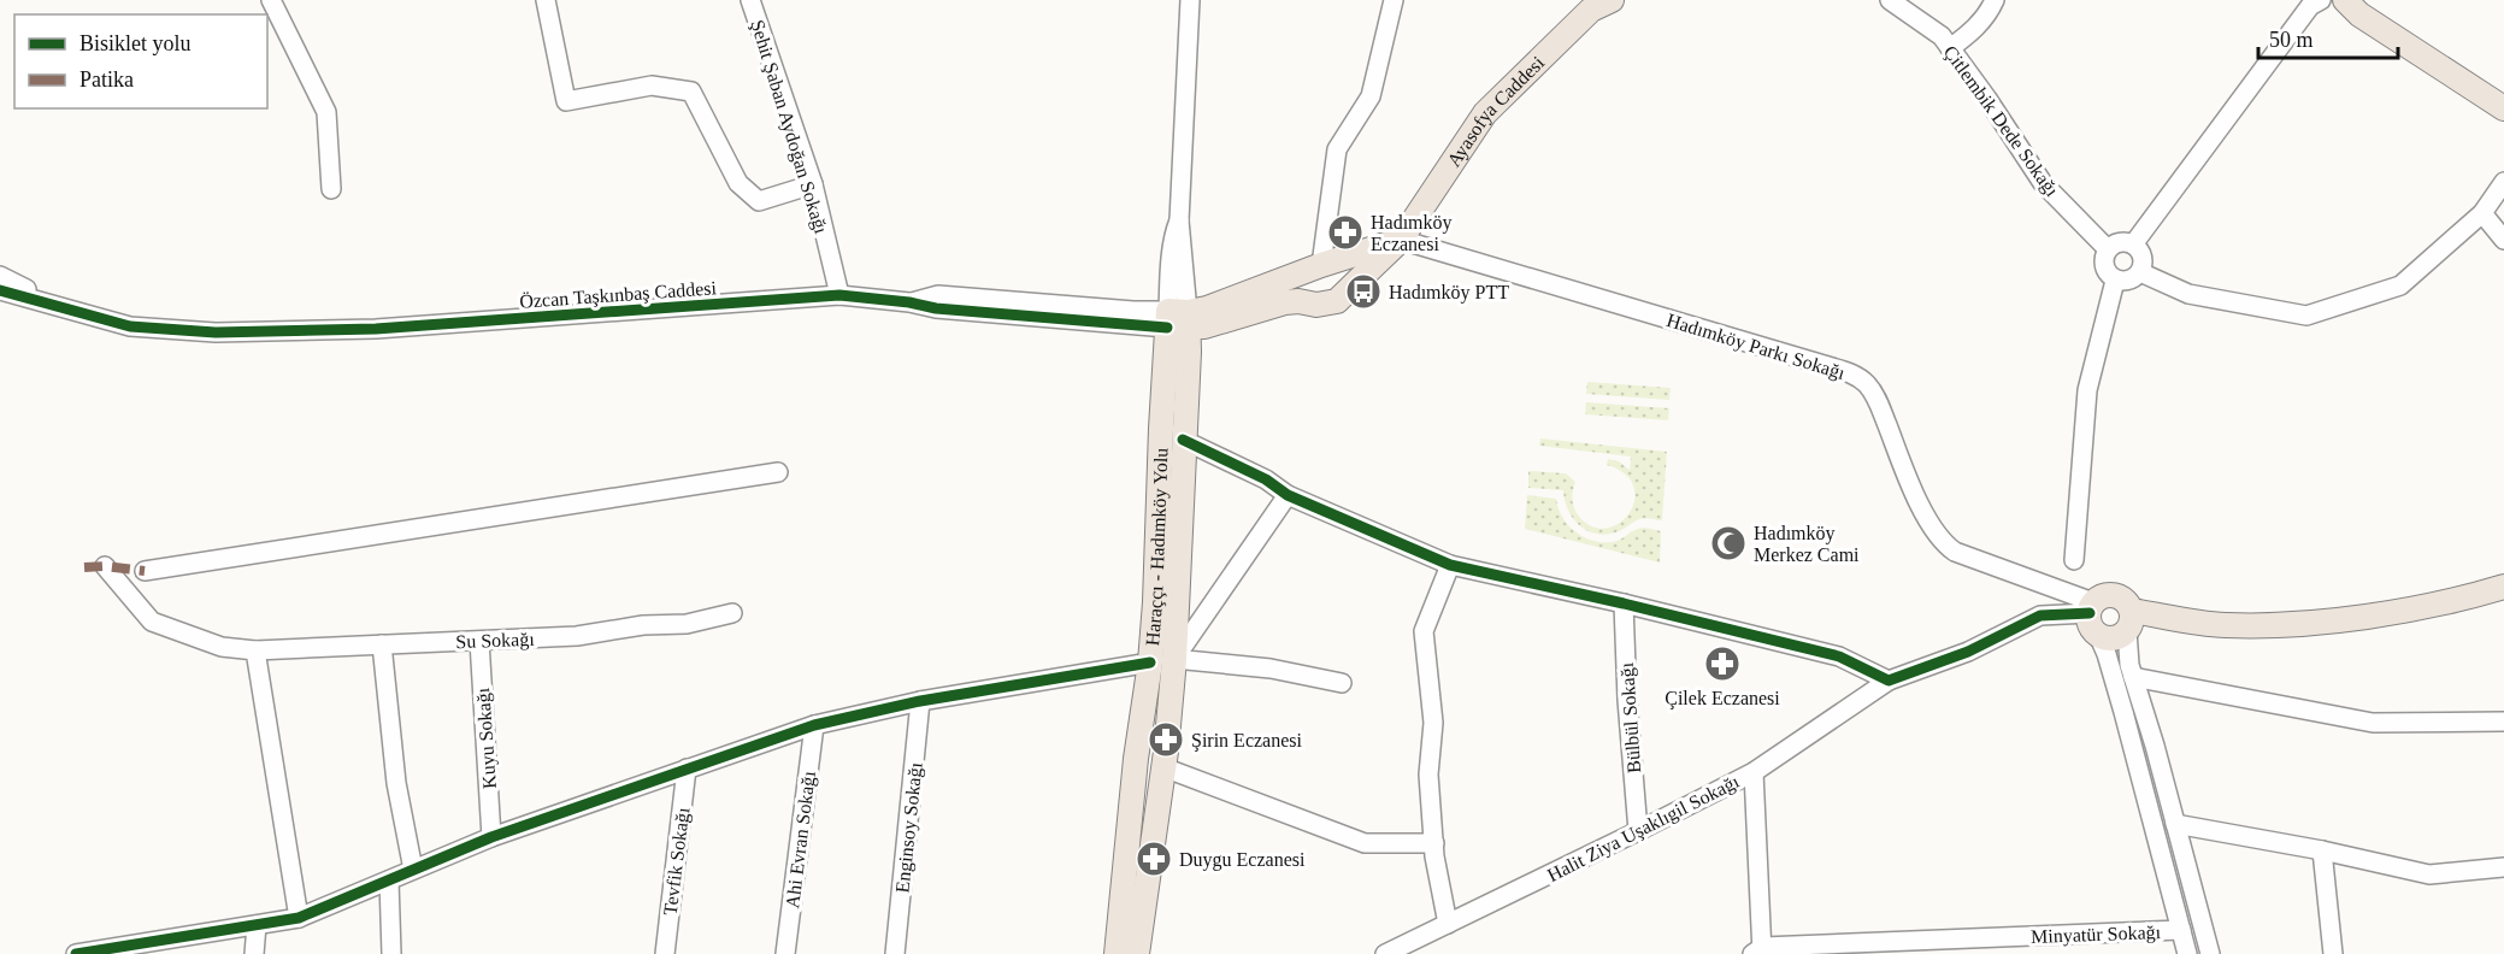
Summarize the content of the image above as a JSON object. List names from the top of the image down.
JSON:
{
  "streets": {
    "main road": ["Ayasofya Caddesi", "Haraççı - Hadımköy Yolu"],
    "street": [
      "Çitlembik Dede Sokağı",
      "Şehit Şaban Aydoğan Sokağı",
      "Özcan Taşkınbaş Caddesi",
      "Hadımköy Parkı Sokağı",
      "Su Sokağı",
      "Bülbül Sokağı",
      "Kuyu Sokağı",
      "Enginsoy Sokağı",
      "Halit Ziya Uşaklıgil Sokağı",
      "Ahi Evran Sokağı",
      "Tevfik Sokağı",
      "Minyatür Sokağı"
    ]
  },
  "crossings": [
    ["Ayasofya Caddesi", "Özcan Taşkınbaş Caddesi"],
    ["Ayasofya Caddesi", "Hadımköy Parkı Sokağı"],
    ["Ayasofya Caddesi", "Haraççı - Hadımköy Yolu"],
    ["Şehit Şaban Aydoğan Sokağı", "Özcan Taşkınbaş Caddesi"],
    ["Özcan Taşkınbaş Caddesi", "Haraççı - Hadımköy Yolu"],
    ["Hadımköy Parkı Sokağı", "Halit Ziya Uşaklıgil Sokağı"],
    ["Su Sokağı", "Kuyu Sokağı"],
    ["Bülbül Sokağı", "Halit Ziya Uşaklıgil Sokağı"]
  ],
  "places": {
    "pharmacy": [
      "Hadımköy Eczanesi",
      "Çilek Eczanesi",
      "Şirin Eczanesi",
      "Duygu Eczanesi"
    ],
    "bus stop": ["Hadımköy PTT"],
    "mosque": ["Hadımköy Merkez Cami"]
  },
  "legend": ["Bisiklet yolu", "Patika"],
  "scale_bar": "50 m"
}
